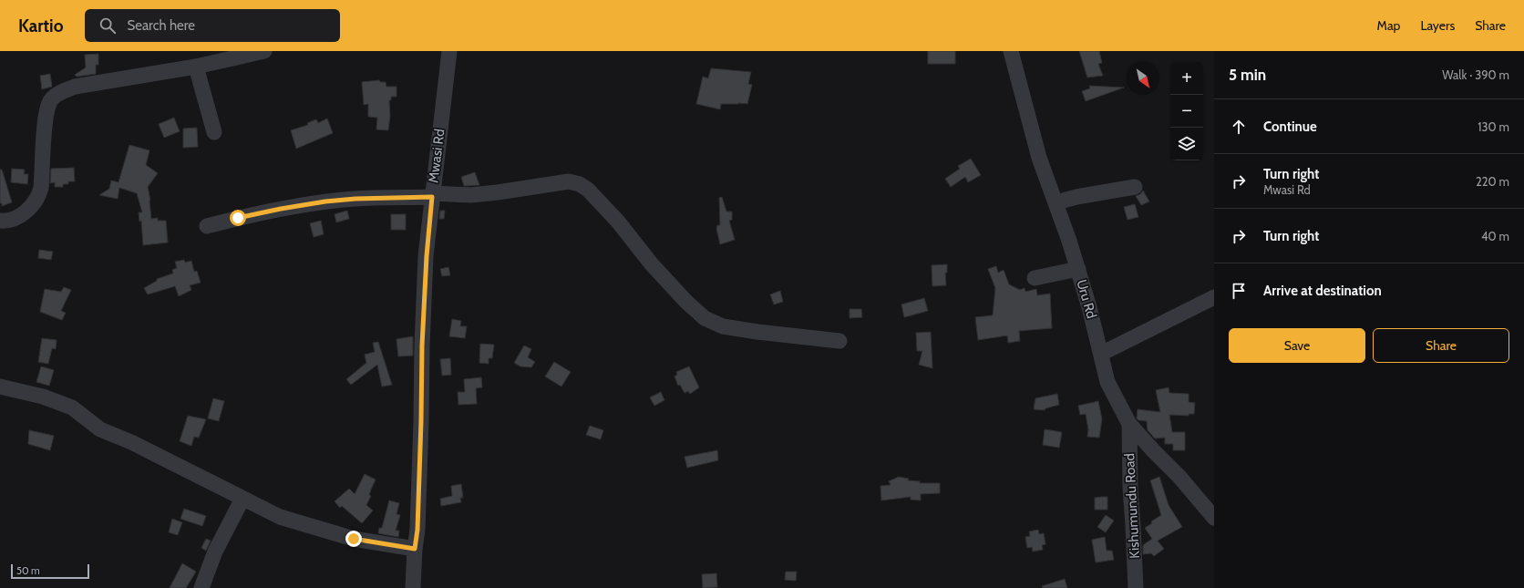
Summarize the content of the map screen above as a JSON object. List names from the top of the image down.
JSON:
{
  "streets": {
    "street": ["Mwasi Rd", "Uru Rd", "Kishumundu Road"]
  },
  "crossings": [
    ["Uru Rd", "Kishumundu Road"]
  ],
  "scale_bar": "50 m",
  "north": "bottom right",
  "page": {
    "header": "Kartio",
    "search": "Search here",
    "nav": ["Map", "Layers", "Share"],
    "heading": ["5 min", "Walk · 390 m"],
    "map_buttons": ["+", "−"],
    "list": [
      ["Continue", "130 m"],
      ["Turn right", "Mwasi Rd", "220 m"],
      ["Turn right", "40 m"],
      "Arrive at destination"
    ],
    "buttons": ["Save", "Share"],
    "scale": "50 m"
  }
}
